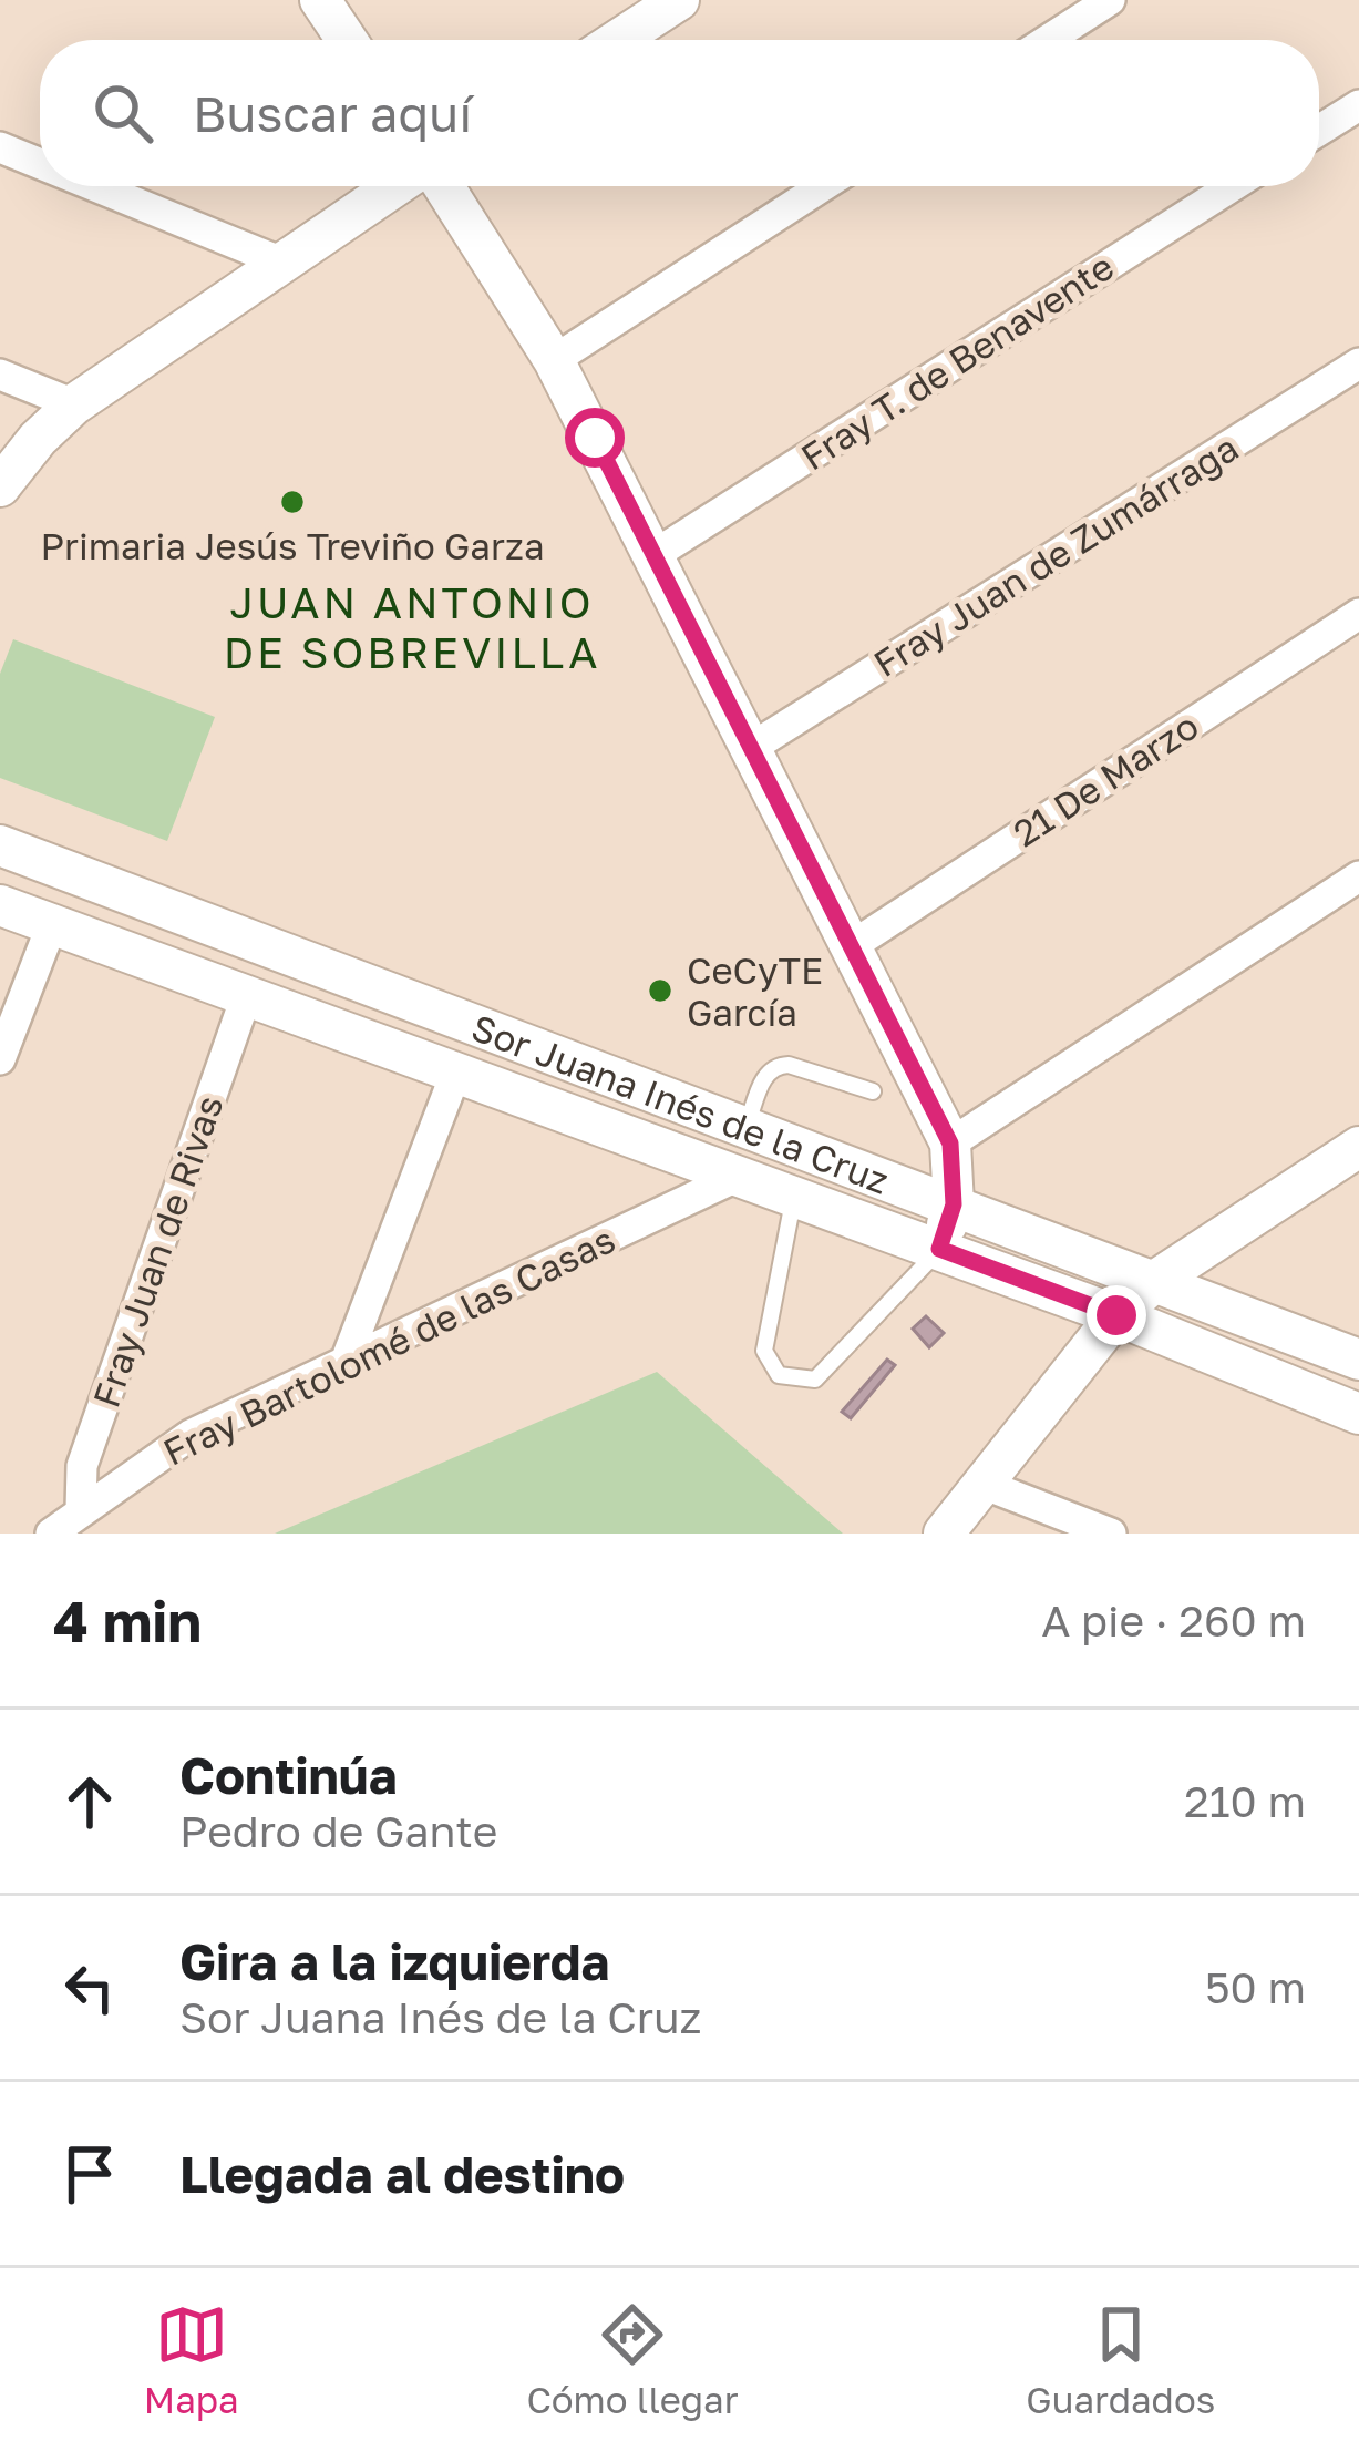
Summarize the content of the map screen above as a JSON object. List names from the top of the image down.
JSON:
{
  "streets": {
    "main road": ["Sor Juana Inés de la Cruz"],
    "street": [
      "Fray T. de Benavente",
      "Fray Juan de Zumárraga",
      "21 De Marzo",
      "Fray Juan de Rivas",
      "Fray Bartolomé de las Casas"
    ]
  },
  "crossings": [
    ["Sor Juana Inés de la Cruz", "Fray Juan de Rivas"],
    ["Sor Juana Inés de la Cruz", "Fray Bartolomé de las Casas"],
    ["Fray Juan de Rivas", "Fray Bartolomé de las Casas"]
  ],
  "districts": ["JUAN ANTONIO DE SOBREVILLA"],
  "places": ["Primaria Jesús Treviño Garza", "CeCyTE García"],
  "page": {
    "search": "Buscar aquí",
    "heading": ["4 min", "A pie · 260 m"],
    "list": [
      ["Continúa", "Pedro de Gante", "210 m"],
      ["Gira a la izquierda", "Sor Juana Inés de la Cruz", "50 m"],
      "Llegada al destino"
    ],
    "nav": ["Mapa", "Cómo llegar", "Guardados"]
  }
}
